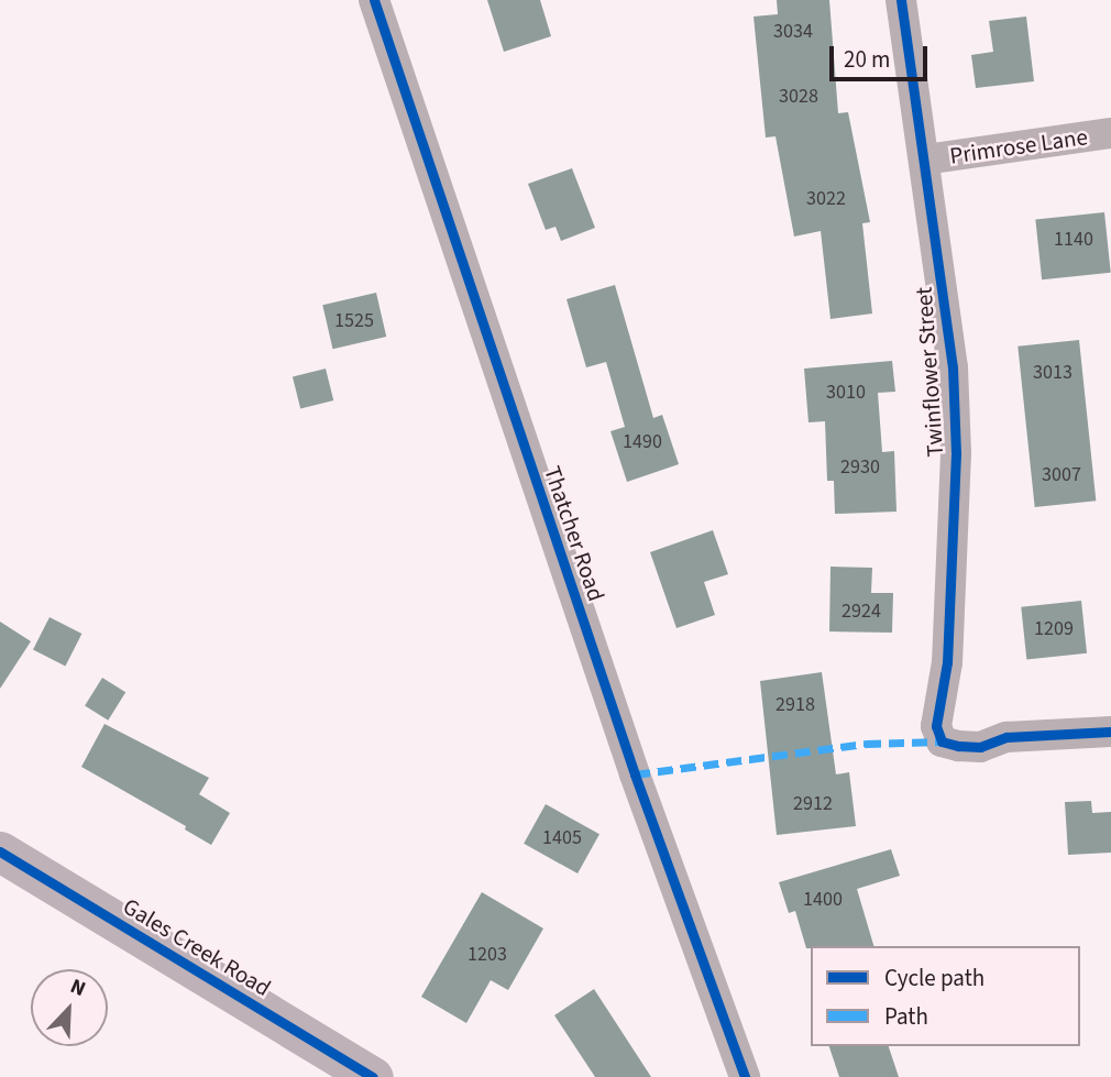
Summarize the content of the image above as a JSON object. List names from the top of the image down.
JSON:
{
  "streets": {
    "main road": ["Gales Creek Road"],
    "street": ["Primrose Lane", "Twinflower Street", "Thatcher Road"]
  },
  "crossings": [
    ["Primrose Lane", "Twinflower Street"]
  ],
  "house_numbers": [
    "3034",
    "3028",
    "3022",
    "1140",
    "1525",
    "3013",
    "3010",
    "1490",
    "2930",
    "3007",
    "2924",
    "1209",
    "2918",
    "2912",
    "1405",
    "1400",
    "1203"
  ],
  "legend": ["Cycle path", "Path"],
  "scale_bar": "20 m",
  "north": "top right"
}
